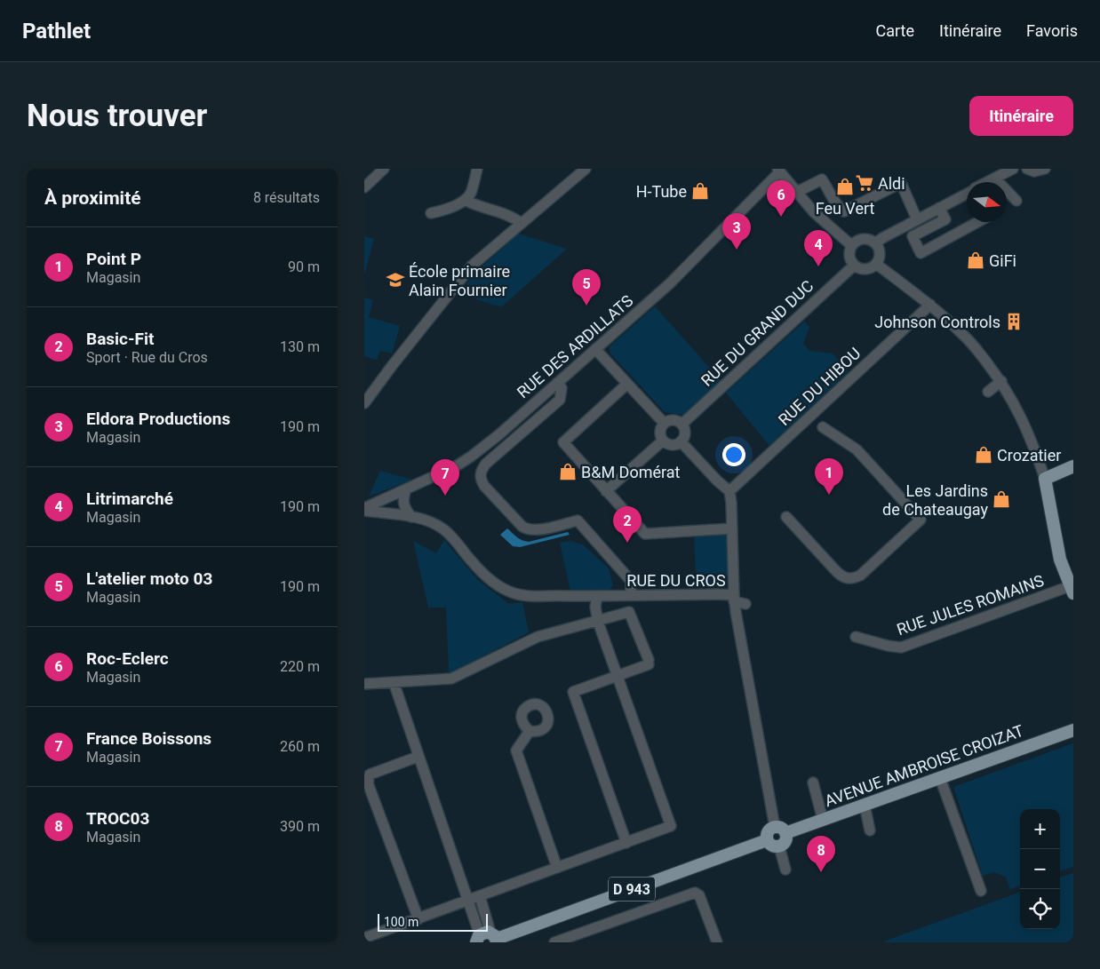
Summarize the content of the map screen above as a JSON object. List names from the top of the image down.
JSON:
{
  "streets": {
    "main road": ["AVENUE AMBROISE CROIZAT", "D 943"],
    "street": [
      "RUE DU GRAND DUC",
      "RUE DES ARDILLATS",
      "RUE DU HIBOU",
      "RUE DU CROS",
      "RUE JULES ROMAINS"
    ]
  },
  "crossings": [
    ["RUE DES ARDILLATS", "RUE DU CROS"],
    ["RUE DU CROS", "AVENUE AMBROISE CROIZAT"],
    ["RUE DU CROS", "D 943"],
    ["AVENUE AMBROISE CROIZAT", "D 943"]
  ],
  "places": {
    "supermarket": ["Aldi"],
    "shop": [
      "Feu Vert",
      "H-Tube",
      "GiFi",
      "Crozatier",
      "B&M Domérat",
      "Les Jardins de Chateaugay"
    ],
    "school or university": ["École primaire Alain Fournier"],
    "building": ["Johnson Controls"]
  },
  "scale_bar": "100 m",
  "north": "right",
  "page": {
    "header": "Pathlet",
    "nav": ["Carte", "Itinéraire", "Favoris"],
    "buttons": "Itinéraire",
    "title": "Nous trouver",
    "heading": ["À proximité", "8 résultats"],
    "pins": [
      "6",
      "3",
      "4",
      "5",
      "1",
      "7",
      "2",
      "8"
    ],
    "list": [
      {
        "mark": "1",
        "name": "Point P",
        "note": "Magasin",
        "value": "90 m"
      },
      {
        "mark": "2",
        "name": "Basic-Fit",
        "note": "Sport · Rue du Cros",
        "value": "130 m"
      },
      {
        "mark": "3",
        "name": "Eldora Productions",
        "note": "Magasin",
        "value": "190 m"
      },
      {
        "mark": "4",
        "name": "Litrimarché",
        "note": "Magasin",
        "value": "190 m"
      },
      {
        "mark": "5",
        "name": "L'atelier moto 03",
        "note": "Magasin",
        "value": "190 m"
      },
      {
        "mark": "6",
        "name": "Roc-Eclerc",
        "note": "Magasin",
        "value": "220 m"
      },
      {
        "mark": "7",
        "name": "France Boissons",
        "note": "Magasin",
        "value": "260 m"
      },
      {
        "mark": "8",
        "name": "TROC03",
        "note": "Magasin",
        "value": "390 m"
      }
    ],
    "map_buttons": ["+", "−"],
    "scale": "100 m"
  }
}
